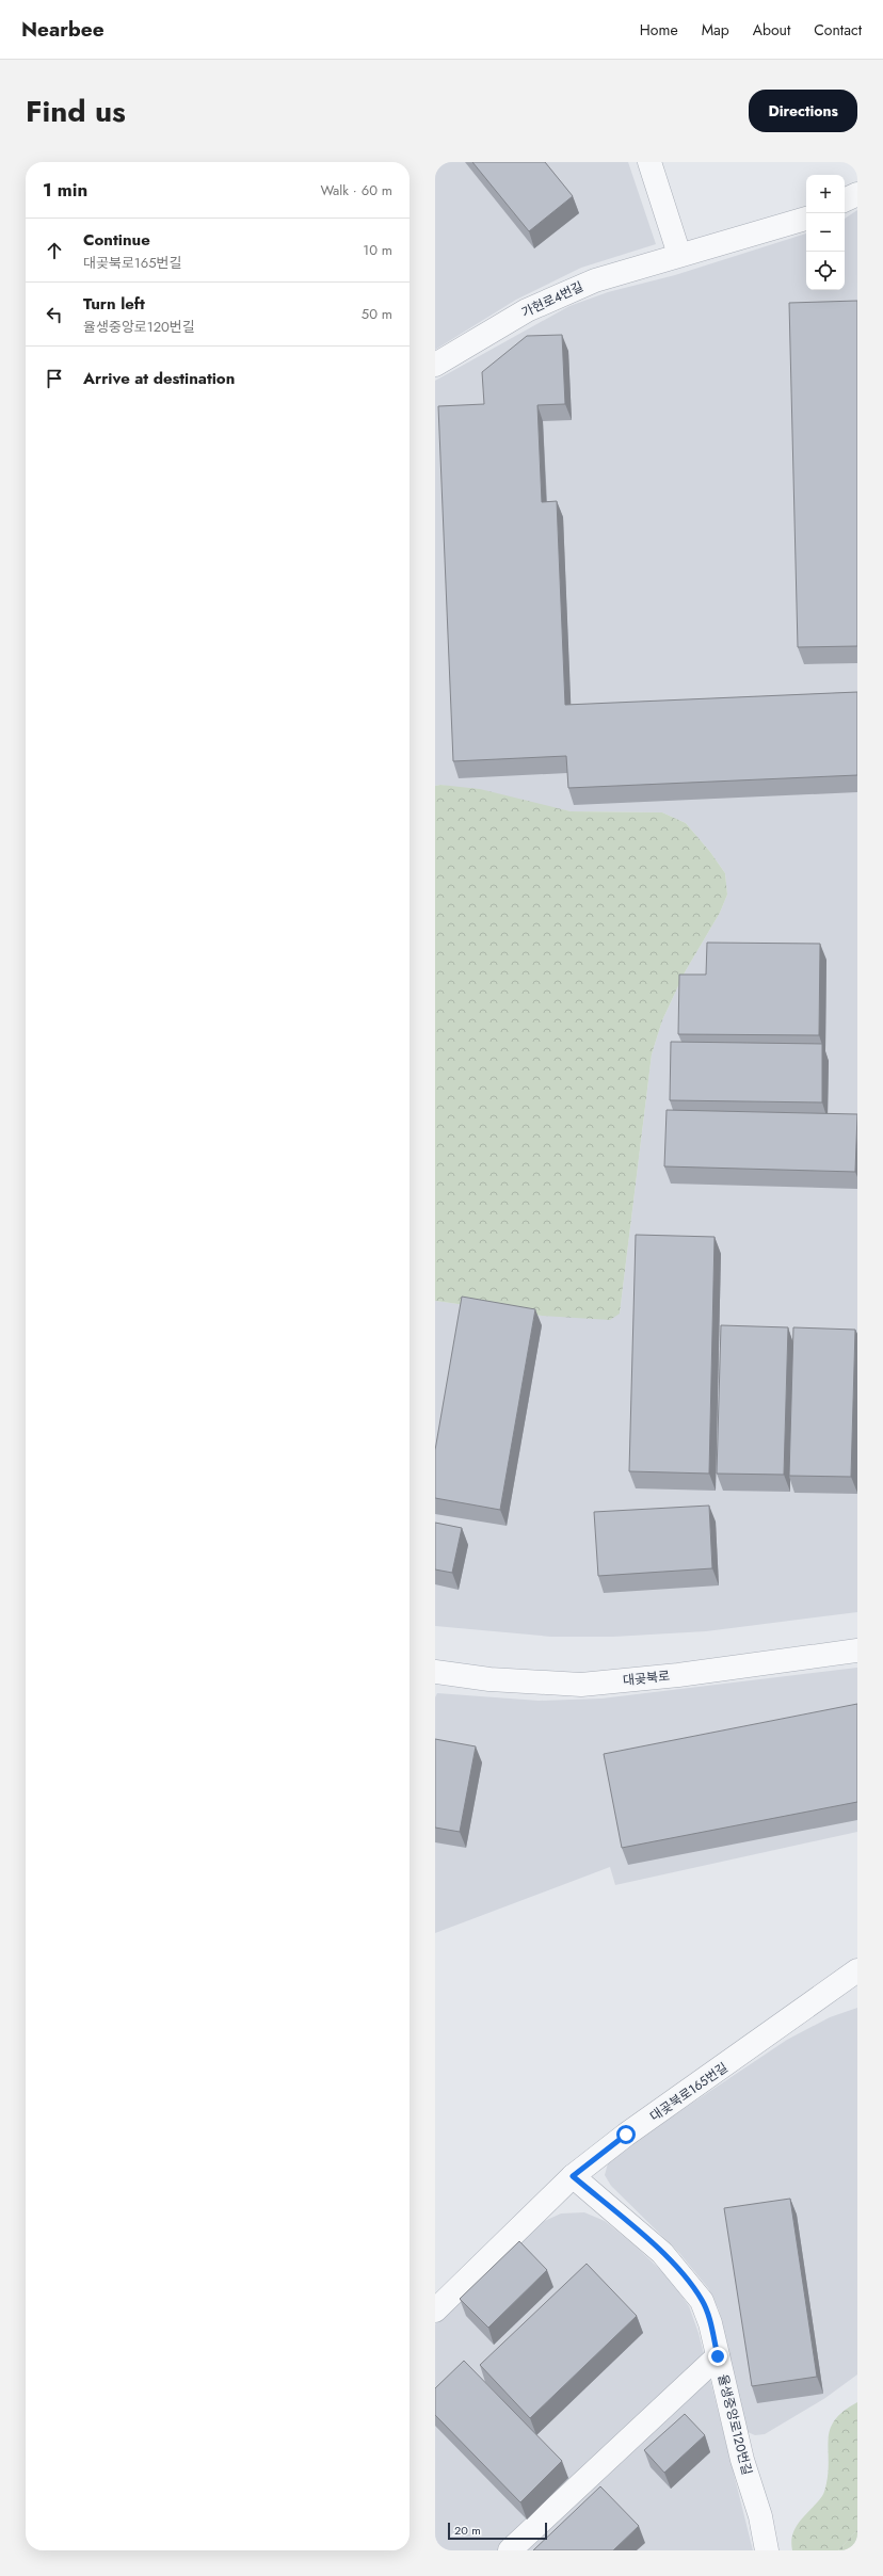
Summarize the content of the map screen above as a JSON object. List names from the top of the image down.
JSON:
{
  "streets": {
    "street": [
      "가현로4번길",
      "대곶북로",
      "대곶북로165번길",
      "율생중앙로120번길"
    ]
  },
  "crossings": [
    ["대곶북로165번길", "율생중앙로120번길"]
  ],
  "scale_bar": "20 m",
  "page": {
    "header": "Nearbee",
    "nav": [
      "Home",
      "Map",
      "About",
      "Contact"
    ],
    "title": "Find us",
    "buttons": "Directions",
    "heading": ["1 min", "Walk · 60 m"],
    "map_buttons": ["+", "−"],
    "list": [
      ["Continue", "대곶북로165번길", "10 m"],
      ["Turn left", "율생중앙로120번길", "50 m"],
      "Arrive at destination"
    ],
    "scale": "20 m"
  }
}
